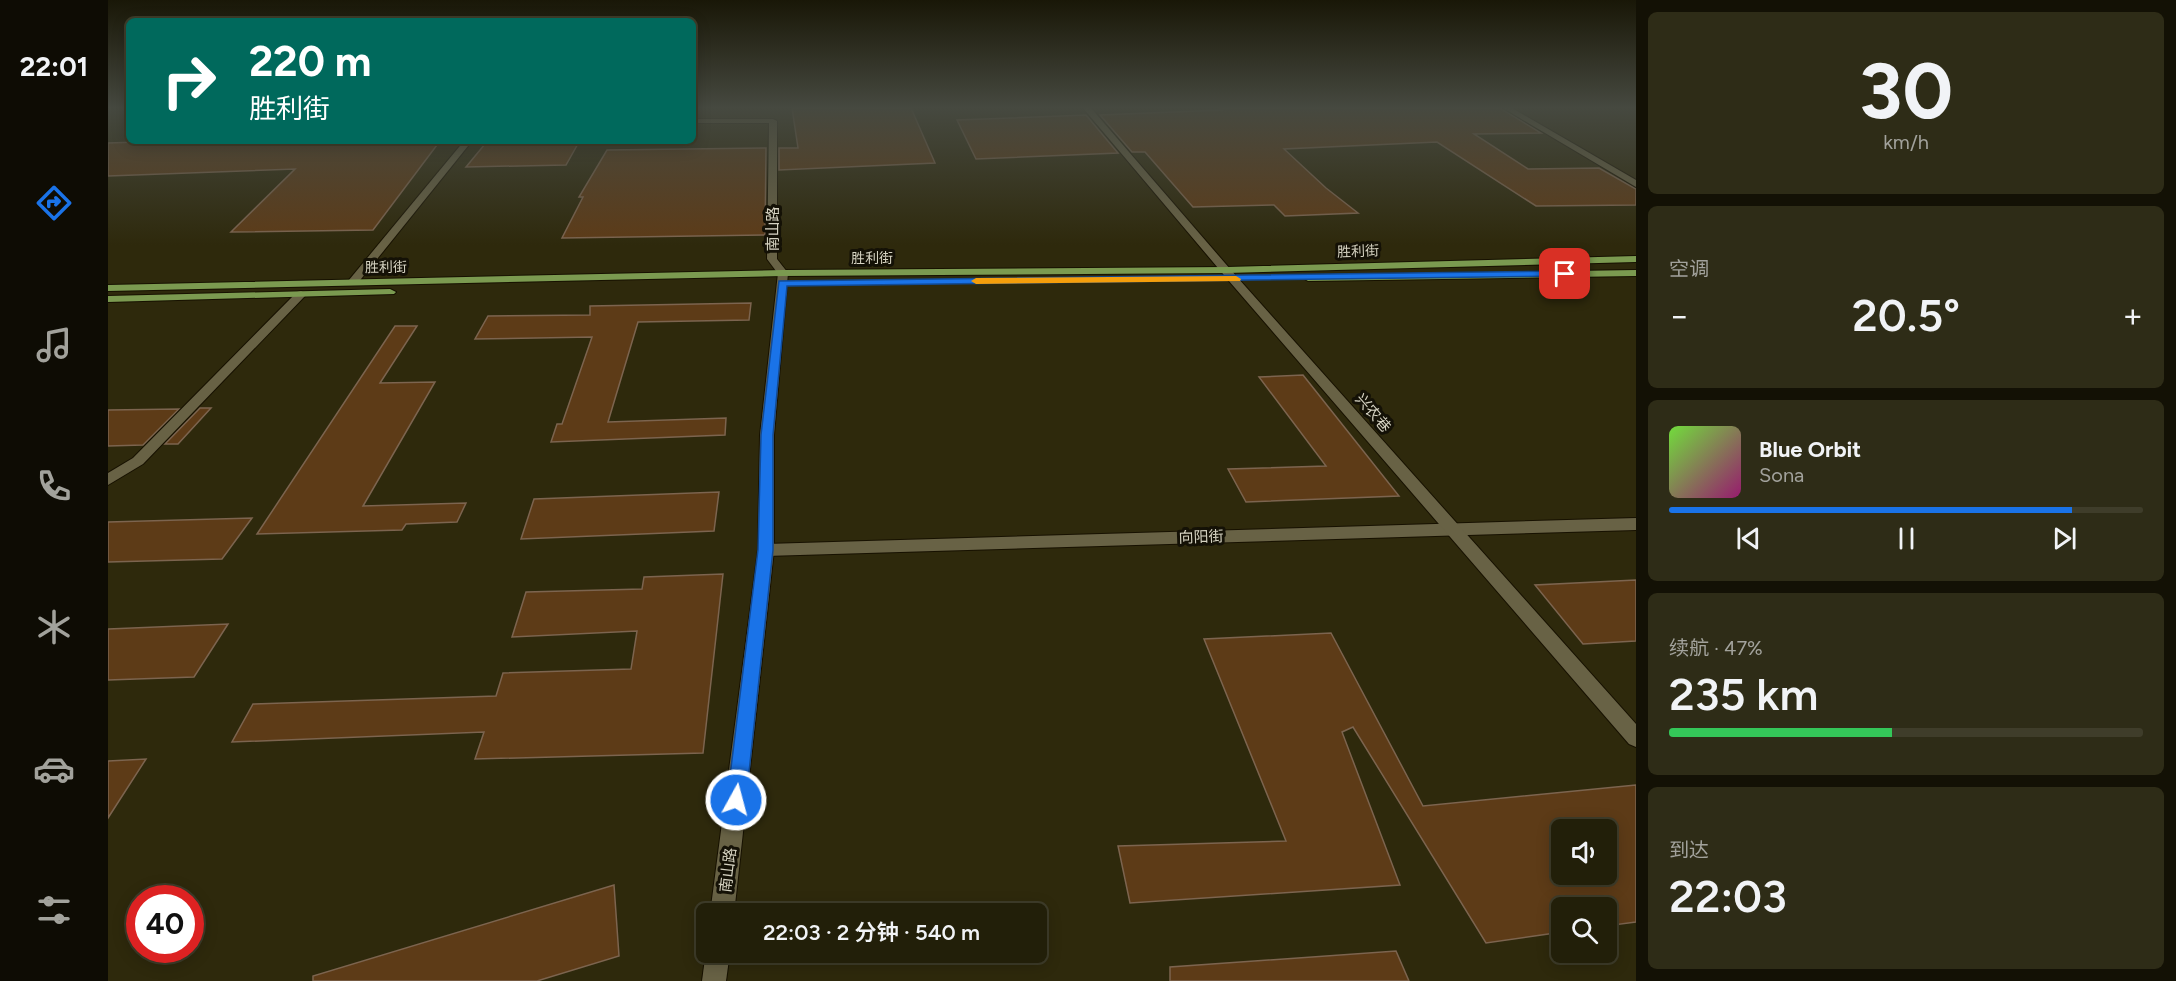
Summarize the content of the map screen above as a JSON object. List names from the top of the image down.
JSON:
{
  "streets": {
    "main road": ["胜利街"],
    "street": ["南山路", "兴农巷", "向阳街"]
  },
  "crossings": [
    ["南山路", "胜利街"],
    ["南山路", "向阳街"],
    ["胜利街", "兴农巷"],
    ["兴农巷", "向阳街"]
  ],
  "page": {
    "tabs": "22:01",
    "tile": [
      ["30", "km/h"],
      "空调",
      ["续航 · 47%", "235 km"],
      ["到达", "22:03"]
    ],
    "turn": ["220 m", "胜利街"],
    "heat": ["−", "20.5°", "+"],
    "song": ["Blue Orbit", "Sona"],
    "limit": "40",
    "trip": "22:03 · 2 分钟 · 540 m"
  }
}
